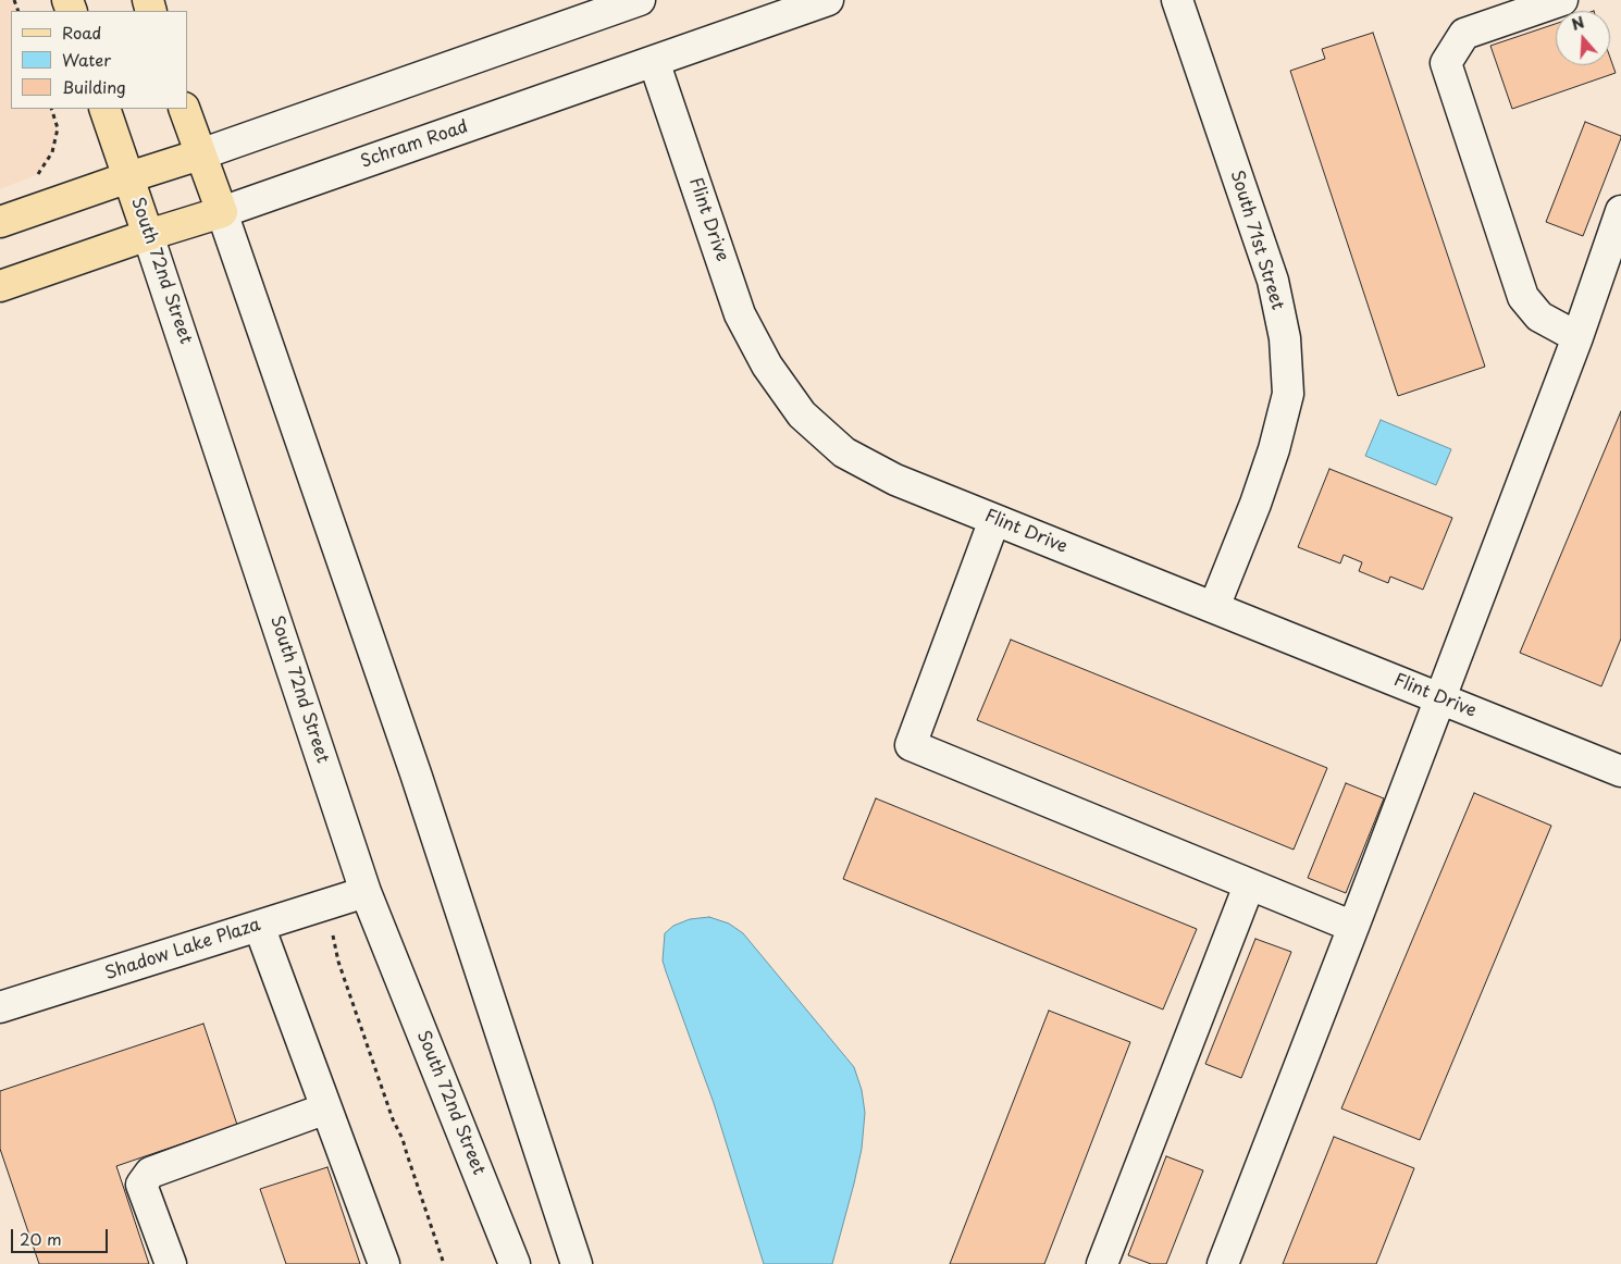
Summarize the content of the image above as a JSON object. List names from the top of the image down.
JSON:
{
  "streets": {
    "main road": ["Schram Road", "South 72nd Street"],
    "street": ["Flint Drive", "South 71st Street", "Shadow Lake Plaza"]
  },
  "crossings": [
    ["Schram Road", "Flint Drive"],
    ["Schram Road", "South 72nd Street"],
    ["Flint Drive", "South 71st Street"],
    ["South 72nd Street", "Shadow Lake Plaza"]
  ],
  "legend": ["Road", "Water", "Building"],
  "scale_bar": "20 m",
  "north": "top"
}
